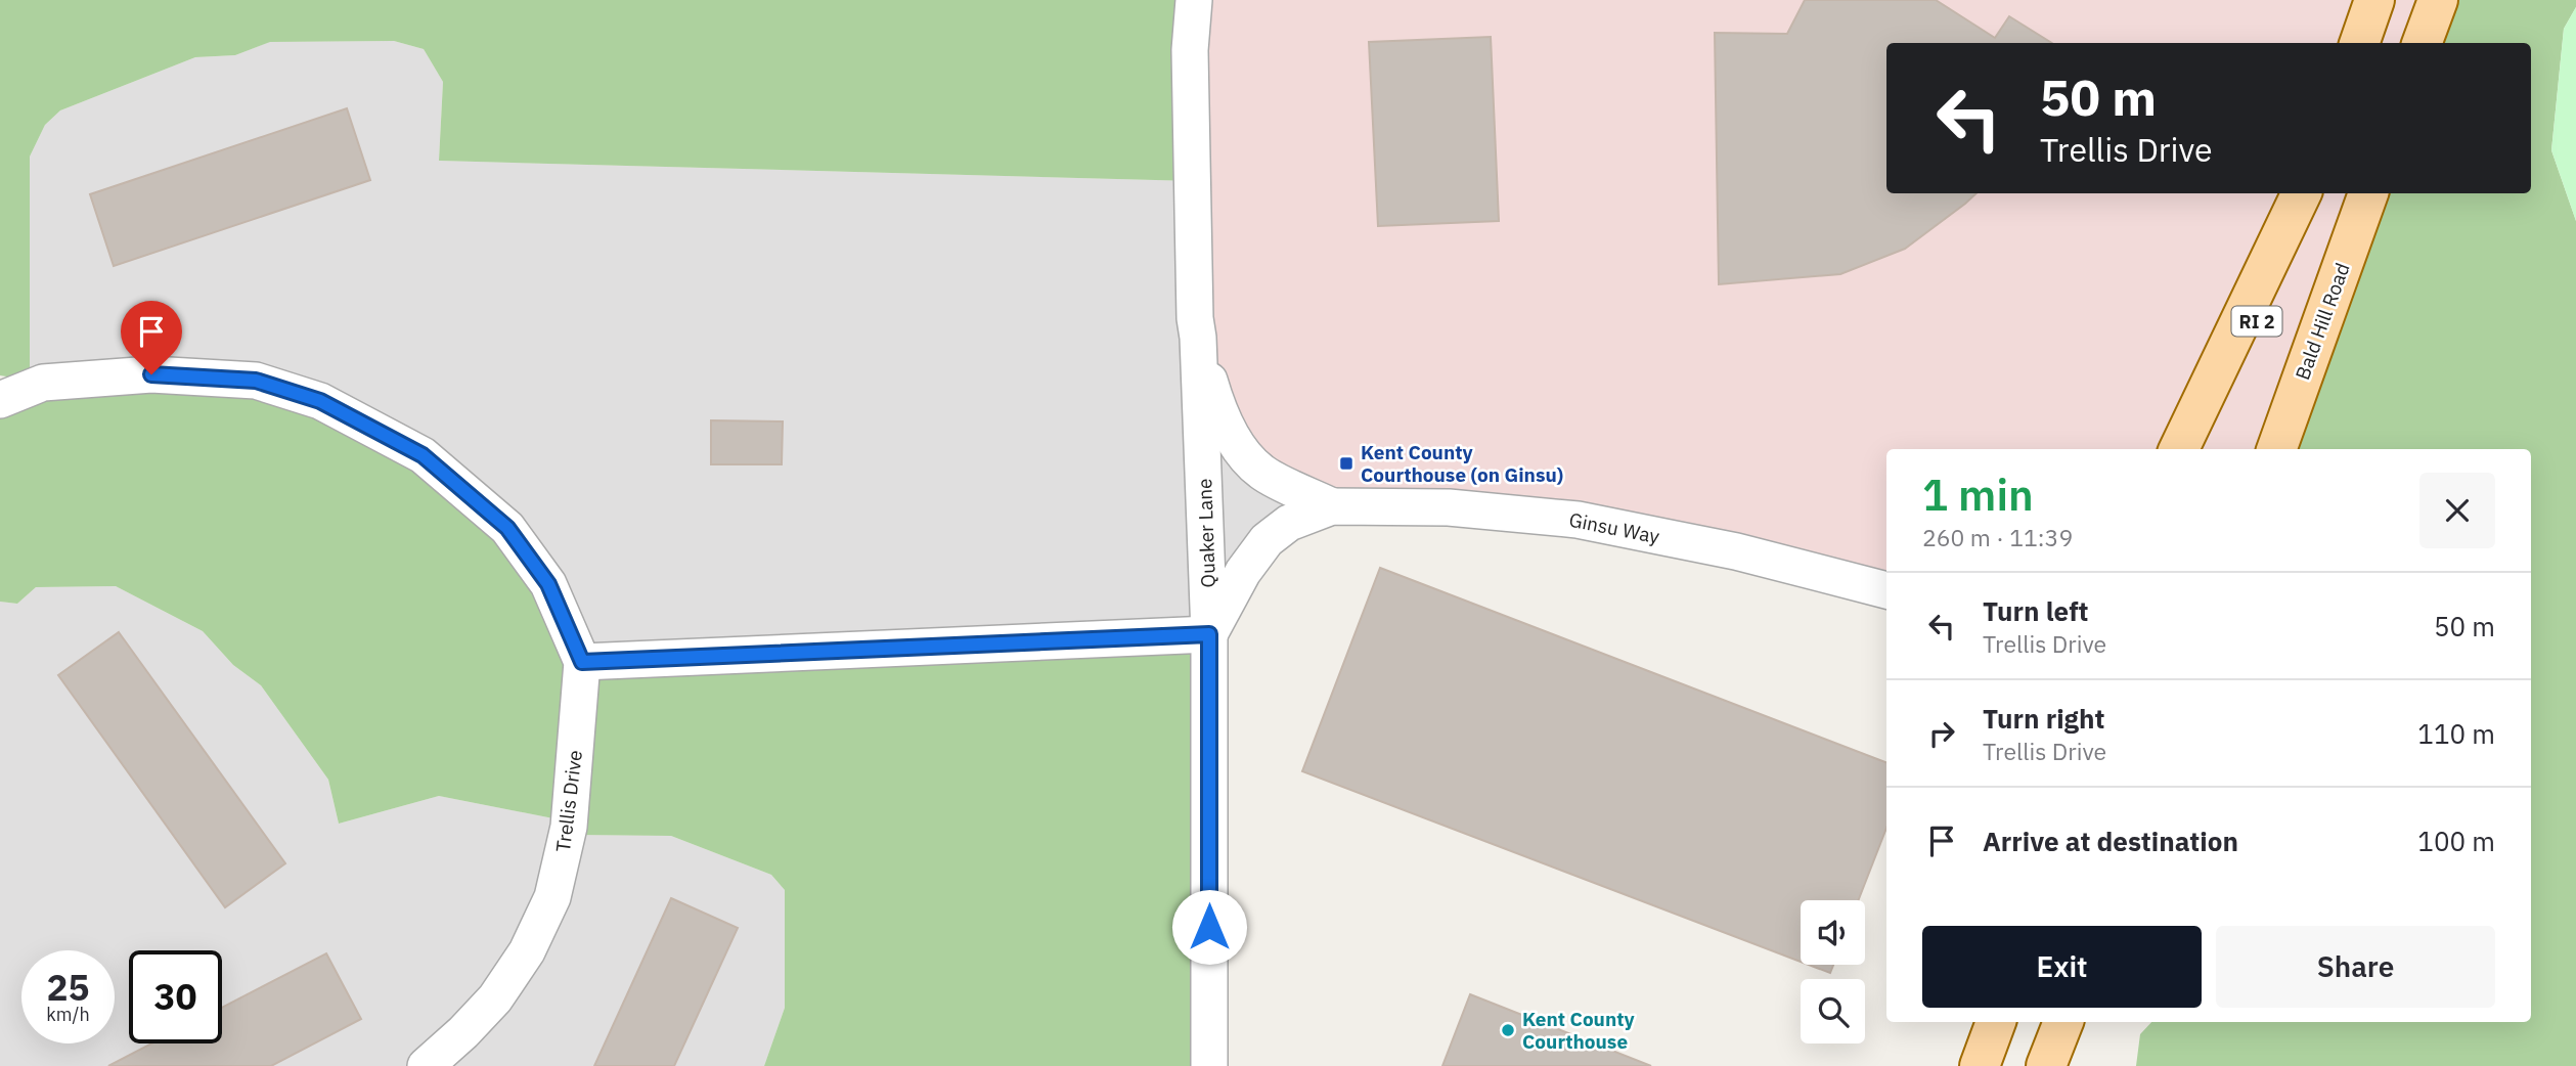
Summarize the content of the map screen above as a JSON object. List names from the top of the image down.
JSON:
{
  "streets": {
    "main road": ["RI 2", "Bald Hill Road"],
    "street": ["Ginsu Way", "Quaker Lane", "Trellis Drive"]
  },
  "crossings": [
    ["Ginsu Way", "Quaker Lane"]
  ],
  "places": {
    "transit": ["Kent County Courthouse (on Ginsu)"],
    "other": ["Kent County Courthouse"]
  },
  "page": {
    "turn": ["50 m", "Trellis Drive"],
    "heading": ["1 min", "260 m · 11:39"],
    "list": [
      {
        "name": "Turn left",
        "note": "Trellis Drive",
        "value": "50 m"
      },
      {
        "name": "Turn right",
        "note": "Trellis Drive",
        "value": "110 m"
      },
      {
        "name": "Arrive at destination",
        "value": "100 m"
      }
    ],
    "buttons": ["Exit", "Share"],
    "speed": "25 km/h",
    "limit": "30"
  }
}
